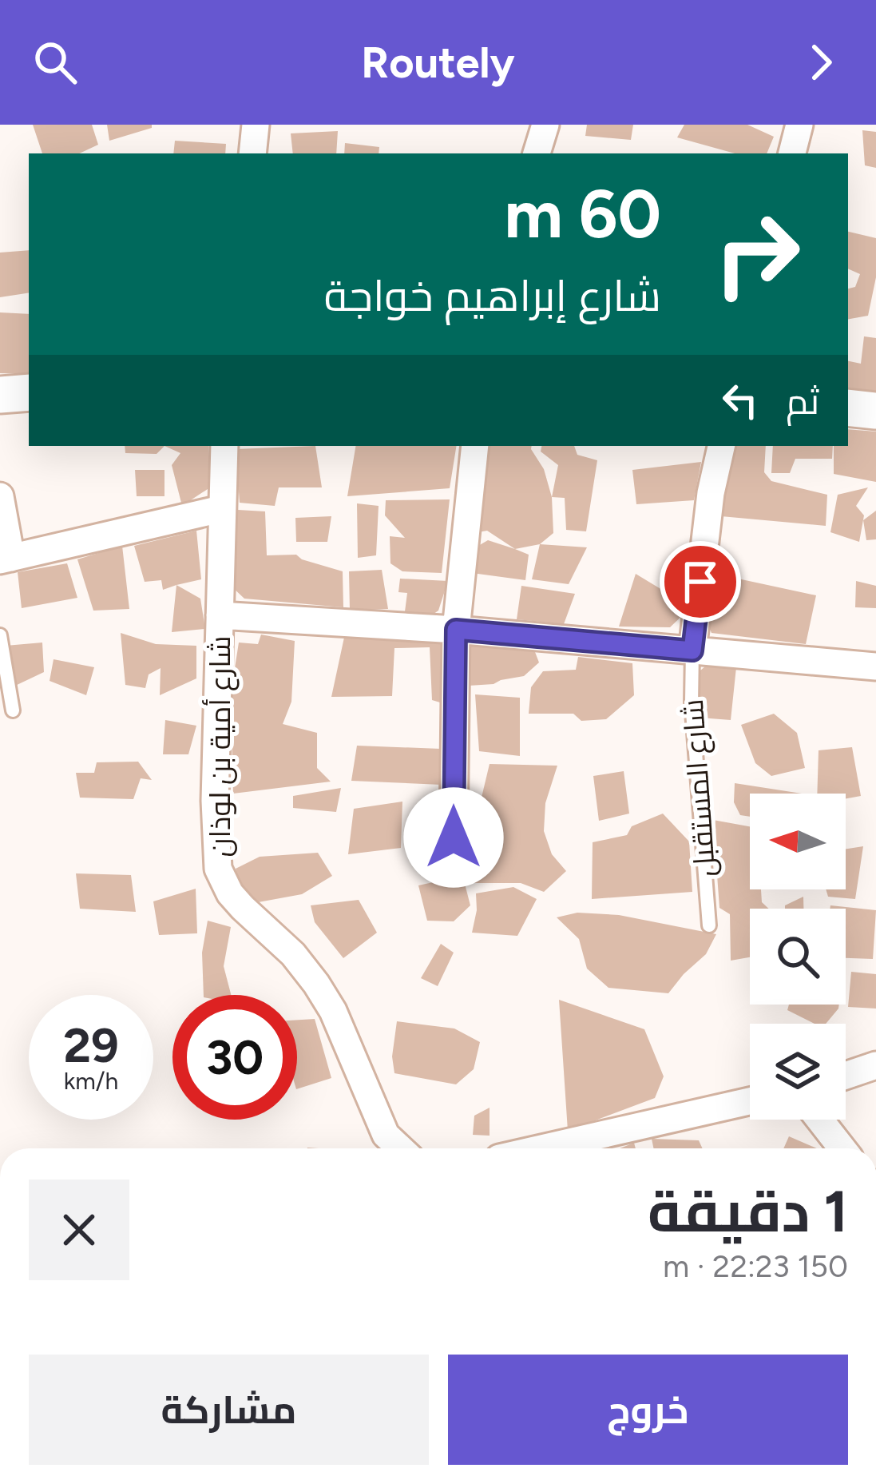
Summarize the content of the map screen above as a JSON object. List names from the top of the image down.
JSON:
{
  "streets": {
    "street": ["شارع أمية بن لوذان"],
    "lane": ["شارع المستقبل"]
  },
  "north": "left",
  "page": {
    "header": "Routely",
    "turn": ["60 m", "شارع إبراهيم خواجة"],
    "then": "ثم",
    "speed": "29 km/h",
    "limit": "30",
    "heading": ["1 دقيقة", "150 m · 22:23"],
    "buttons": ["خروج", "مشاركة"]
  }
}
